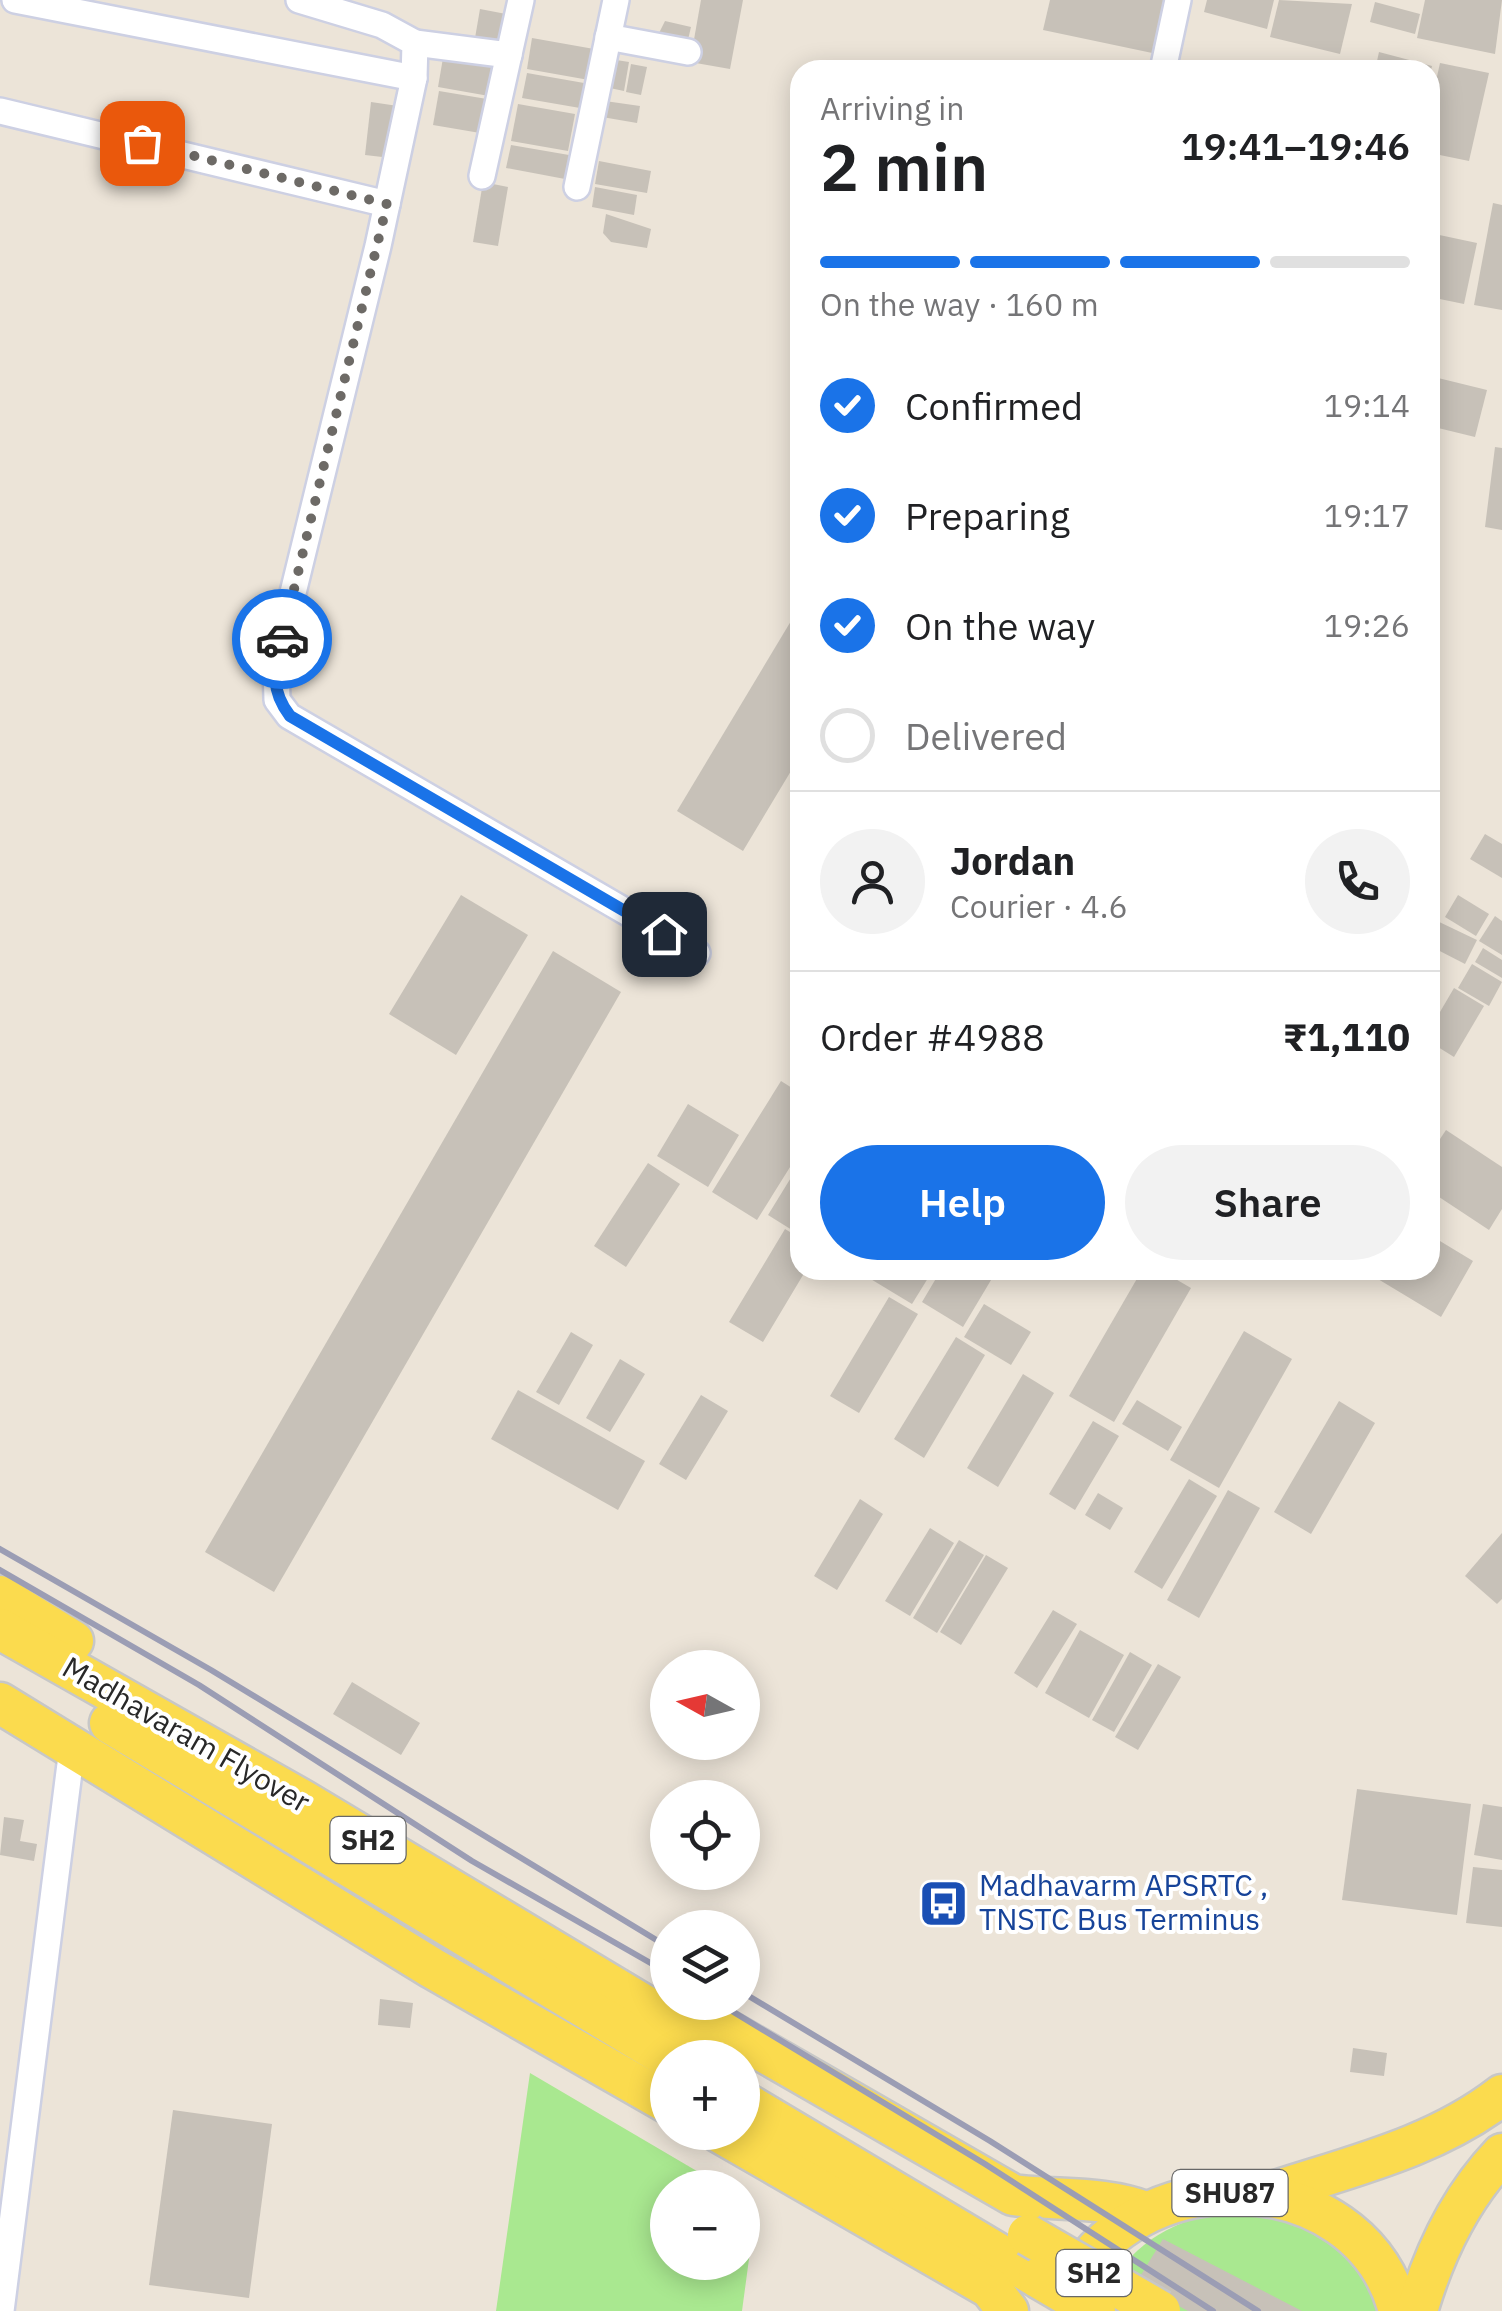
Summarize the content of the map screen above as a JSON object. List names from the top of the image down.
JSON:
{
  "streets": {
    "main road": ["Madhavaram Flyover", "SH2", "SHU87"]
  },
  "places": {
    "bus stop": ["Madhavarm APSRTC , TNSTC Bus Terminus"]
  },
  "north": "left",
  "page": {
    "heading": ["2 min", "Arriving in", "19:41–19:46"],
    "panel": [
      "Jordan",
      "Courier · 4.6",
      "Order #4988",
      "₹1,110"
    ],
    "bar": "On the way · 160 m",
    "list": [
      ["Confirmed", "19:14"],
      ["Preparing", "19:17"],
      ["On the way", "19:26"],
      "Delivered"
    ],
    "buttons": ["Help", "Share"],
    "map_buttons": ["+", "−"]
  }
}
